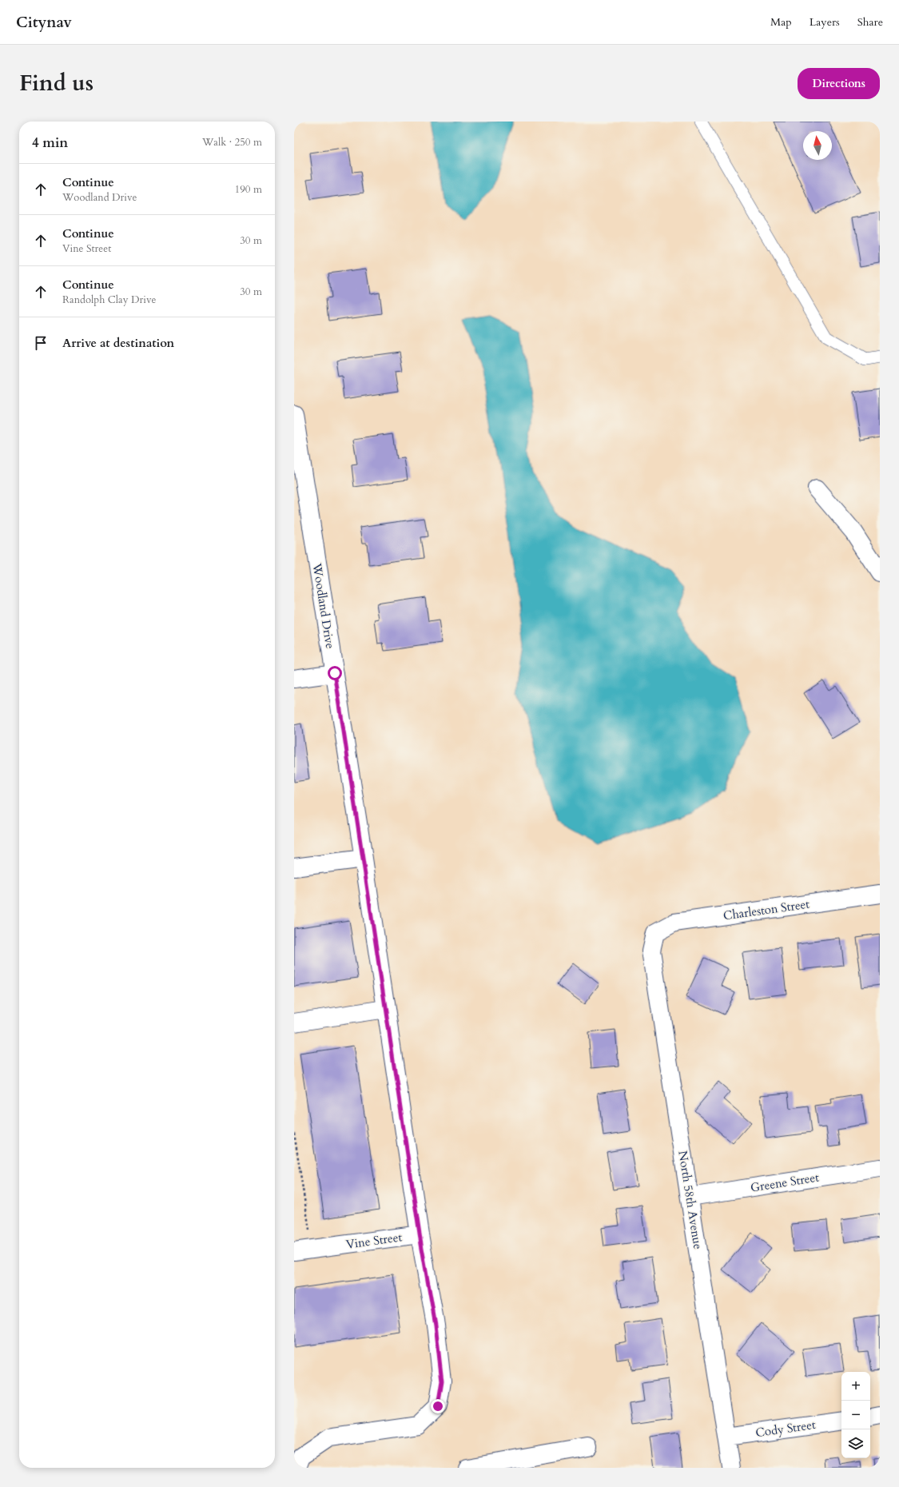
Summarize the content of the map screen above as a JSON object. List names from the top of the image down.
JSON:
{
  "streets": {
    "street": [
      "Woodland Drive",
      "Charleston Street",
      "Greene Street",
      "North 58th Avenue",
      "Vine Street",
      "Cody Street"
    ]
  },
  "crossings": [
    ["Woodland Drive", "Vine Street"],
    ["Charleston Street", "North 58th Avenue"],
    ["Greene Street", "North 58th Avenue"],
    ["North 58th Avenue", "Cody Street"]
  ],
  "north": "top",
  "page": {
    "header": "Citynav",
    "nav": ["Map", "Layers", "Share"],
    "title": "Find us",
    "buttons": "Directions",
    "heading": ["4 min", "Walk · 250 m"],
    "list": [
      ["Continue", "Woodland Drive", "190 m"],
      ["Continue", "Vine Street", "30 m"],
      ["Continue", "Randolph Clay Drive", "30 m"],
      "Arrive at destination"
    ],
    "map_buttons": ["+", "−"]
  }
}
